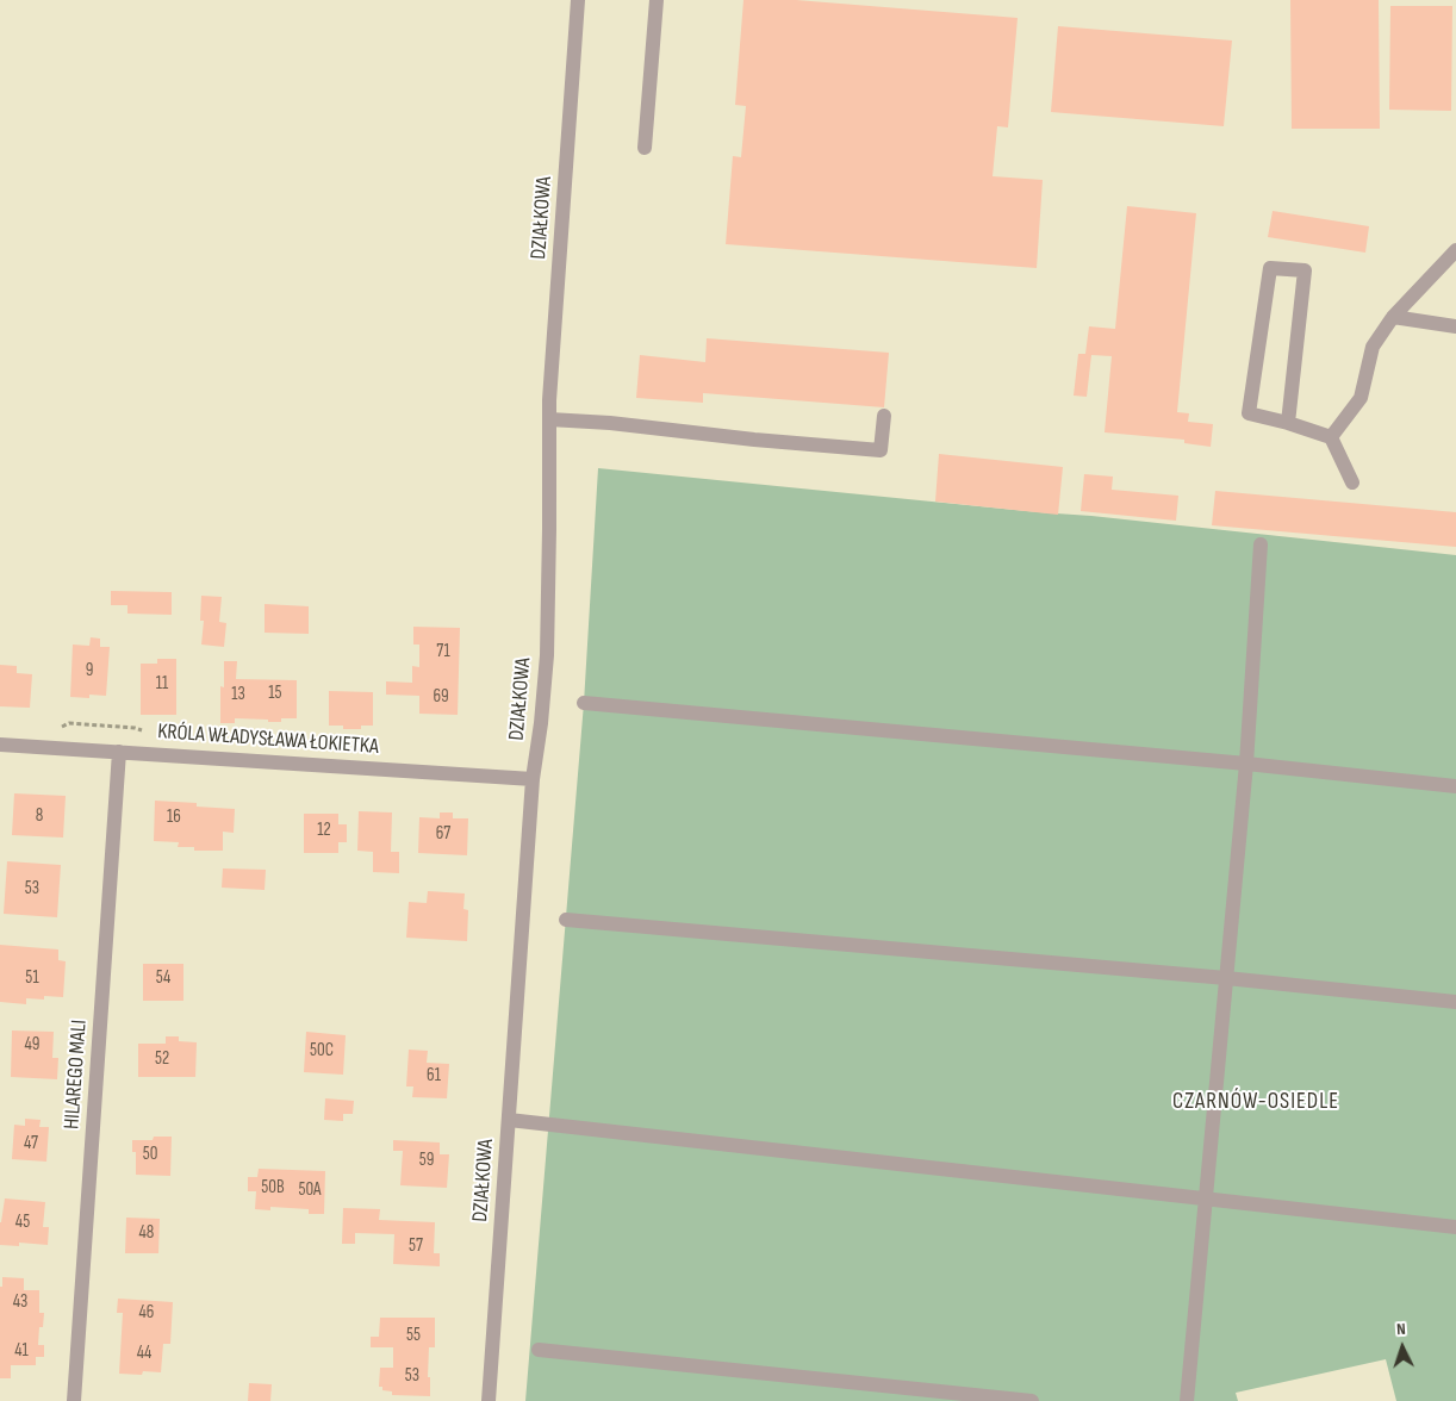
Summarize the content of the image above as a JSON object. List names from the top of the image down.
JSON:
{
  "streets": {
    "street": ["DZIAŁKOWA", "KRÓLA WŁADYSŁAWA ŁOKIETKA", "HILAREGO MALI"]
  },
  "crossings": [
    ["DZIAŁKOWA", "KRÓLA WŁADYSŁAWA ŁOKIETKA"],
    ["KRÓLA WŁADYSŁAWA ŁOKIETKA", "HILAREGO MALI"]
  ],
  "districts": ["CZARNÓW-OSIEDLE"],
  "house_numbers": [
    "71",
    "9",
    "11",
    "15",
    "13",
    "69",
    "8",
    "16",
    "12",
    "67",
    "53",
    "51",
    "54",
    "49",
    "50C",
    "52",
    "61",
    "47",
    "50",
    "59",
    "50B",
    "50A",
    "45",
    "48",
    "57",
    "43",
    "46",
    "55",
    "41",
    "44",
    "53"
  ],
  "north": "top"
}
